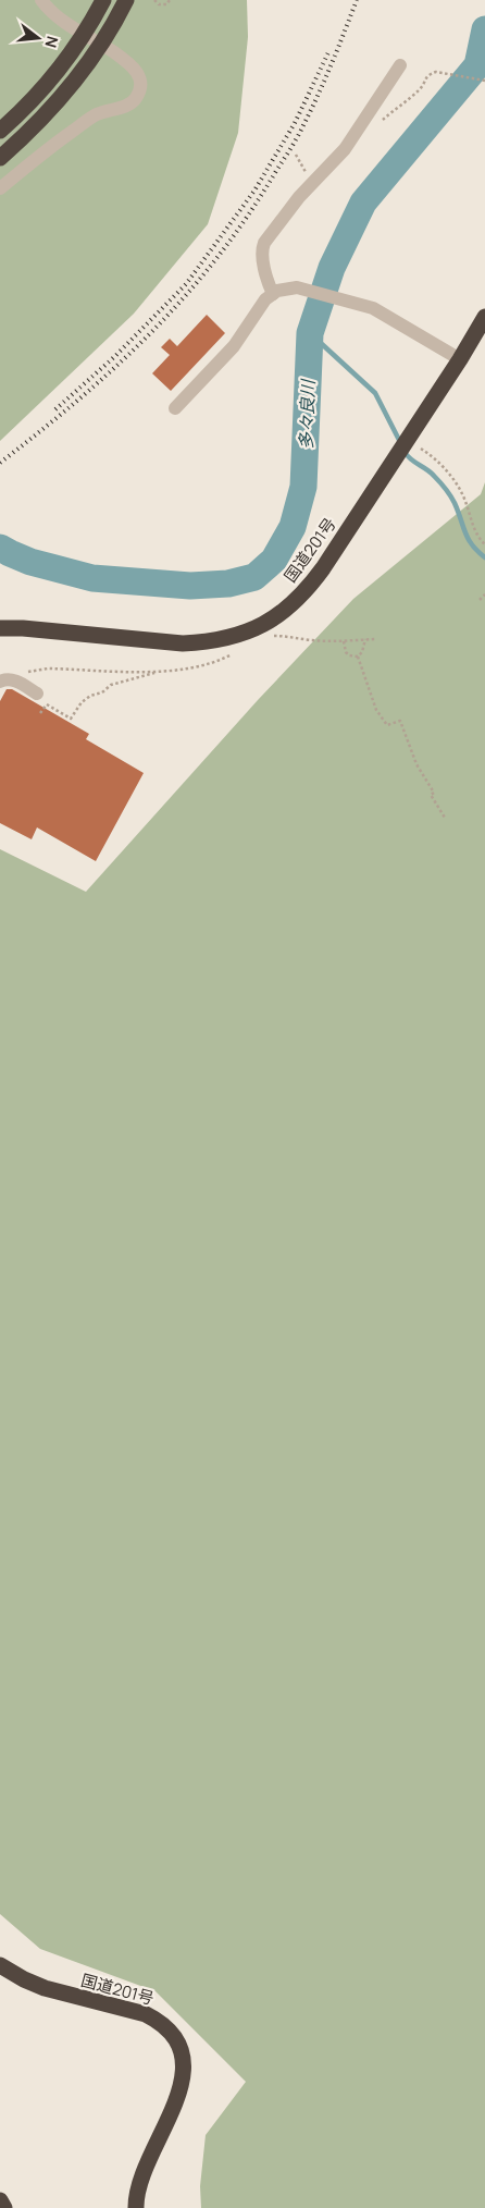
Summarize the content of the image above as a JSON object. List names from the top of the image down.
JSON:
{
  "streets": {
    "highway": ["国道201号"]
  },
  "water": ["多々良川"],
  "north": "right"
}
